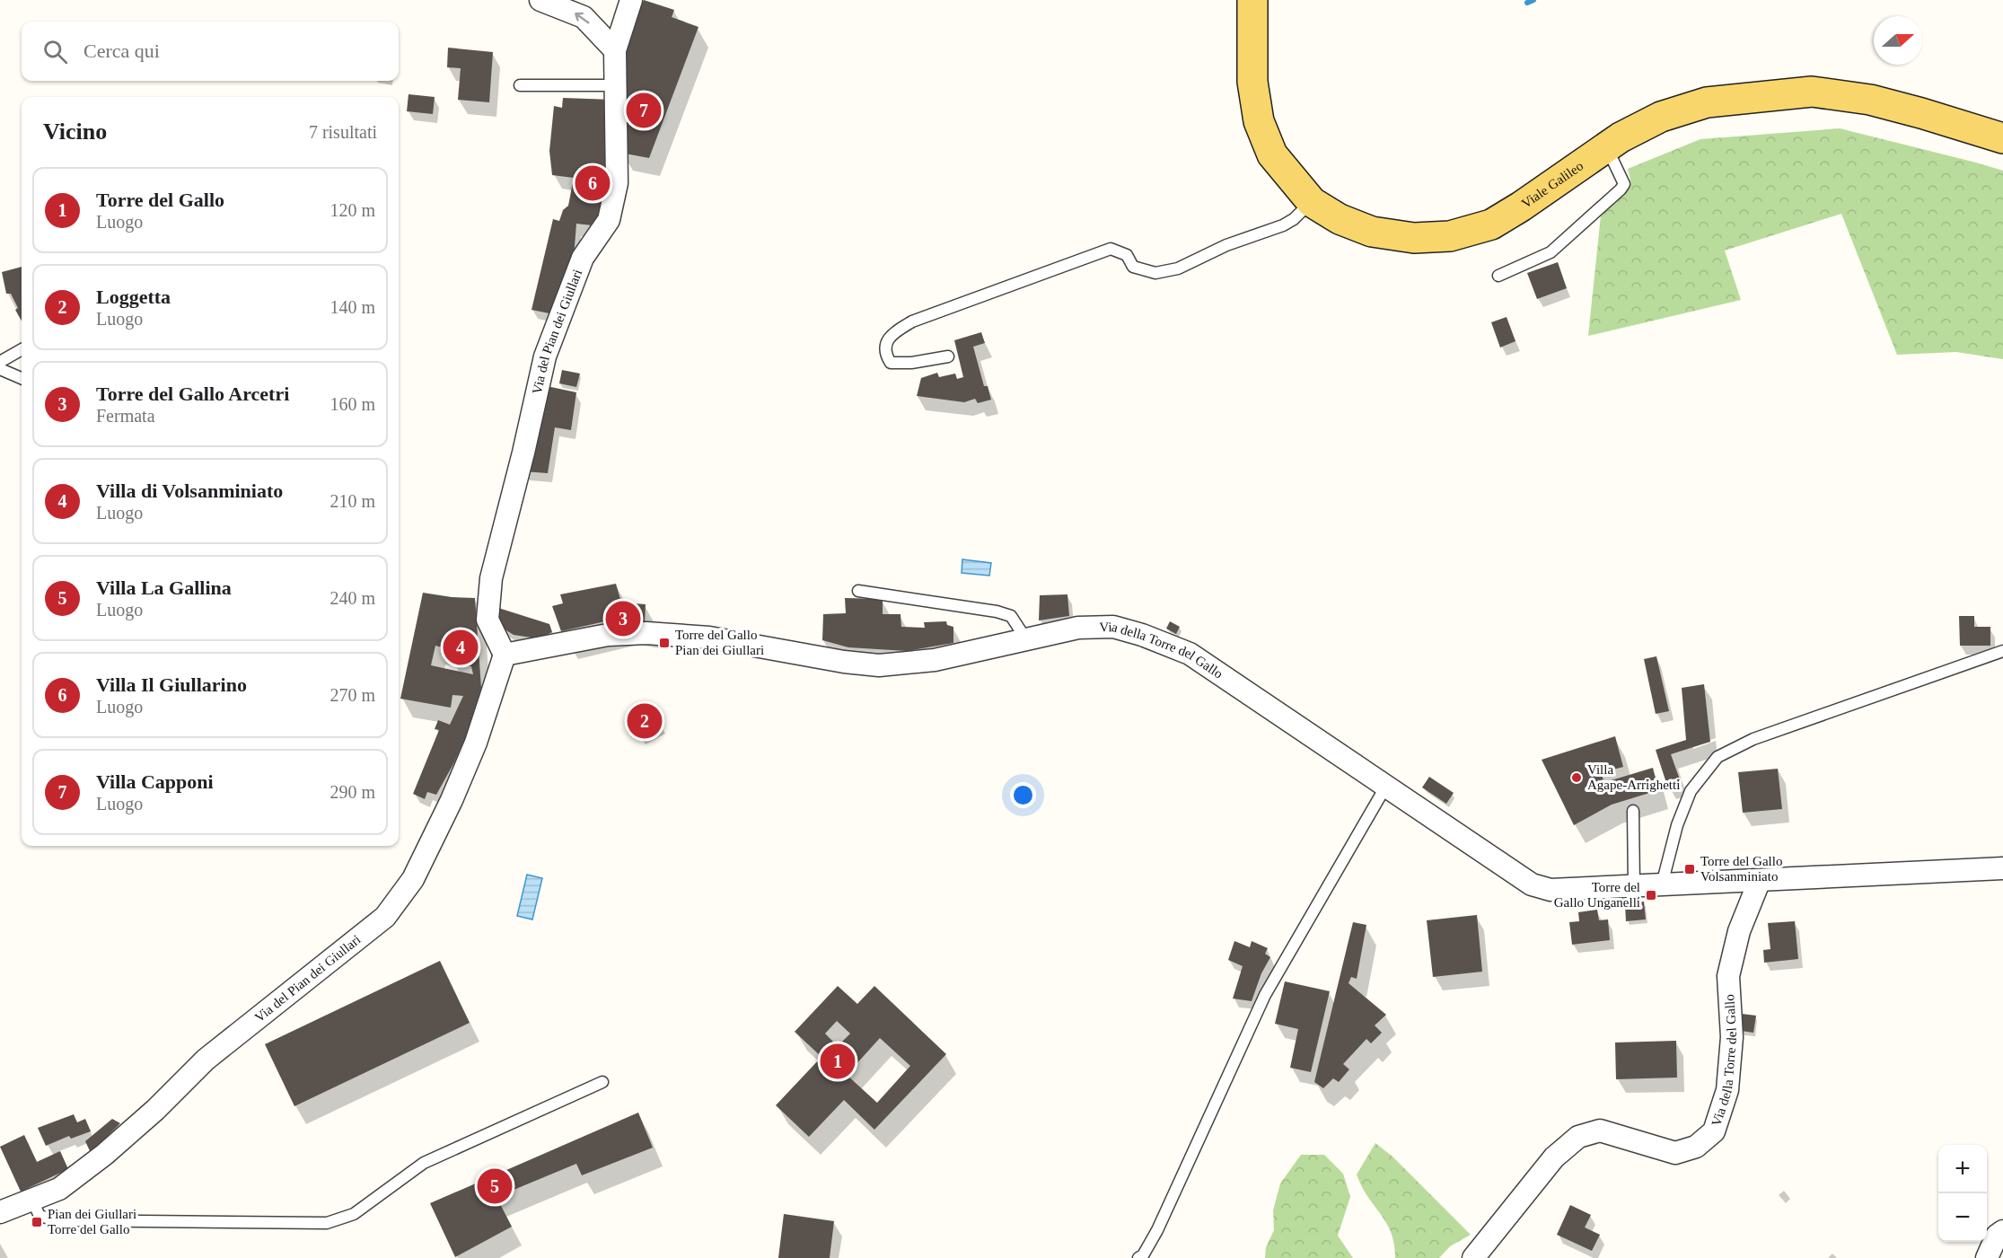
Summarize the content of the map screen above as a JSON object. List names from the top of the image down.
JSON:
{
  "streets": {
    "main road": ["Viale Galileo"],
    "street": ["Via del Pian dei Giullari", "Via della Torre del Gallo"]
  },
  "crossings": [
    ["Via del Pian dei Giullari", "Via della Torre del Gallo"]
  ],
  "places": {
    "transit": [
      "Torre del Gallo Pian dei Giullari",
      "Torre del Gallo Volsanminiato",
      "Torre del Gallo Unganelli",
      "Pian dei Giullari Torre del Gallo"
    ],
    "other": ["Villa Agape-Arrighetti"]
  },
  "north": "right",
  "page": {
    "search": "Cerca qui",
    "pins": [
      "7",
      "6",
      "3",
      "4",
      "2",
      "1",
      "5"
    ],
    "heading": ["Vicino", "7 risultati"],
    "list": [
      {
        "mark": "1",
        "name": "Torre del Gallo",
        "note": "Luogo",
        "value": "120 m"
      },
      {
        "mark": "2",
        "name": "Loggetta",
        "note": "Luogo",
        "value": "140 m"
      },
      {
        "mark": "3",
        "name": "Torre del Gallo Arcetri",
        "note": "Fermata",
        "value": "160 m"
      },
      {
        "mark": "4",
        "name": "Villa di Volsanminiato",
        "note": "Luogo",
        "value": "210 m"
      },
      {
        "mark": "5",
        "name": "Villa La Gallina",
        "note": "Luogo",
        "value": "240 m"
      },
      {
        "mark": "6",
        "name": "Villa Il Giullarino",
        "note": "Luogo",
        "value": "270 m"
      },
      {
        "mark": "7",
        "name": "Villa Capponi",
        "note": "Luogo",
        "value": "290 m"
      }
    ],
    "map_buttons": ["+", "−"]
  }
}
